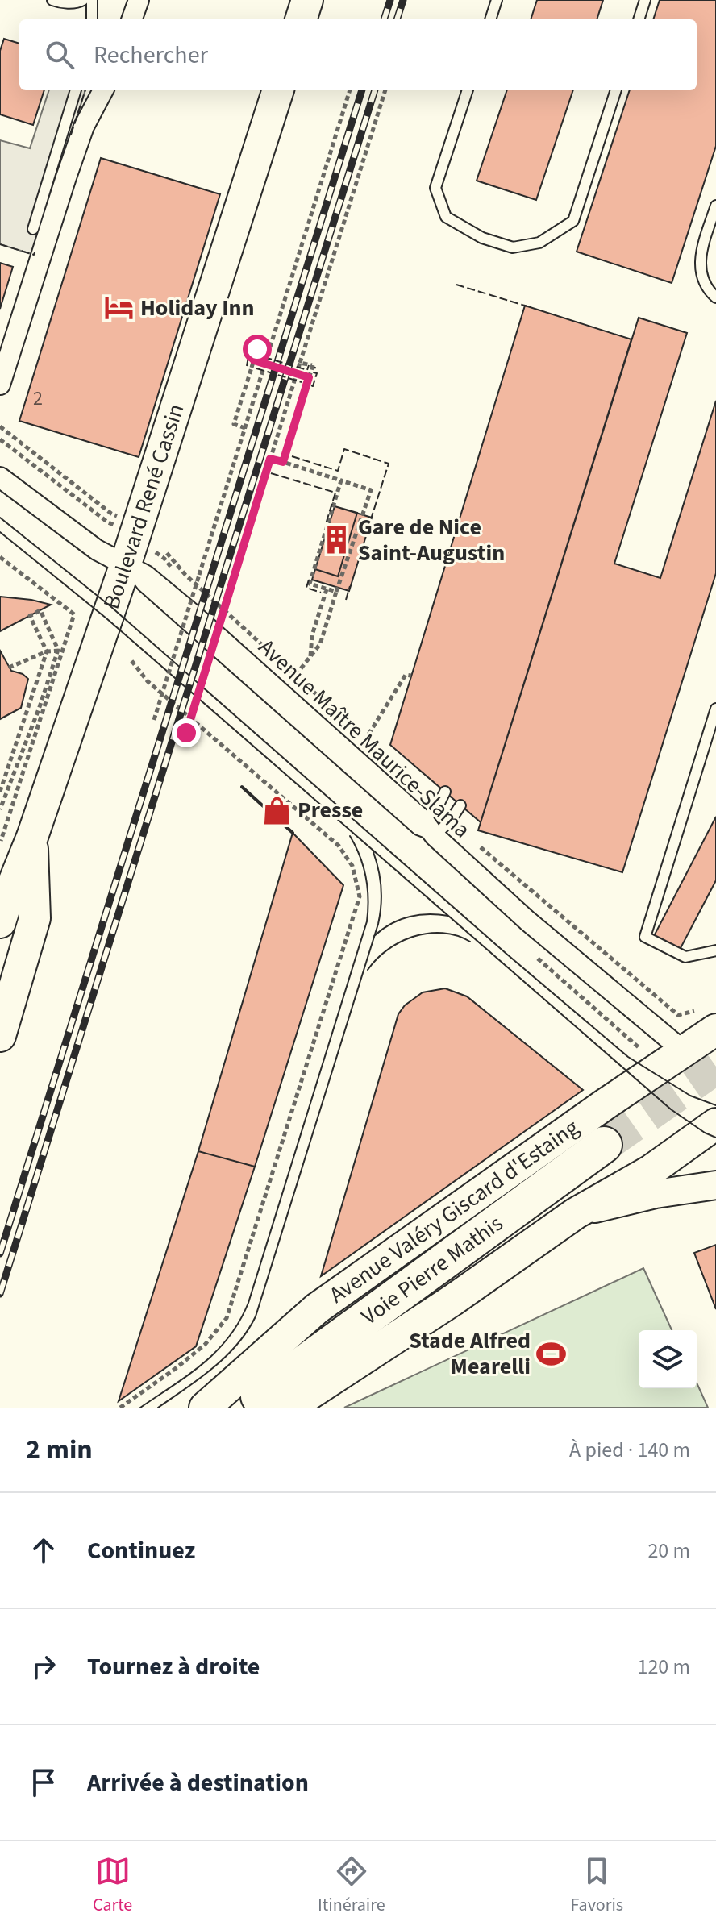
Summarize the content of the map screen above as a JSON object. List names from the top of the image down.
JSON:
{
  "streets": {
    "highway": ["Voie Pierre Mathis"],
    "main road": ["Boulevard René Cassin", "Avenue Valéry Giscard d'Estaing"],
    "street": ["Avenue Maître Maurice-Slama"]
  },
  "crossings": [
    ["Boulevard René Cassin", "Avenue Maître Maurice-Slama"],
    ["Avenue Maître Maurice-Slama", "Avenue Valéry Giscard d'Estaing"]
  ],
  "places": {
    "hotel": ["Holiday Inn"],
    "building": ["Gare de Nice Saint-Augustin"],
    "shop": ["Presse"],
    "sports": ["Stade Alfred Mearelli"]
  },
  "house_numbers": ["2"],
  "page": {
    "search": "Rechercher",
    "heading": ["2 min", "À pied · 140 m"],
    "list": [
      ["Continuez", "20 m"],
      ["Tournez à droite", "120 m"],
      "Arrivée à destination"
    ],
    "nav": ["Carte", "Itinéraire", "Favoris"]
  }
}
